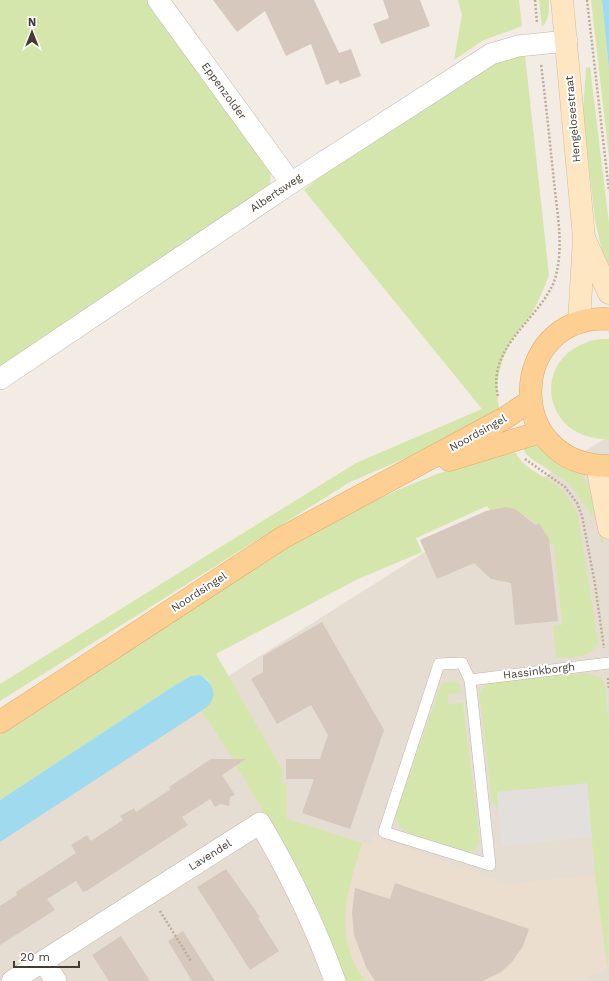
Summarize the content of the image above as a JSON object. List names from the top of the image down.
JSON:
{
  "streets": {
    "main road": ["Hengelosestraat", "Noordsingel"],
    "street": ["Eppenzolder", "Albertsweg", "Lavendel"],
    "lane": ["Hassinkborgh"]
  },
  "crossings": [
    ["Eppenzolder", "Albertsweg"],
    ["Hengelosestraat", "Albertsweg"]
  ],
  "scale_bar": "20 m",
  "north": "top"
}
